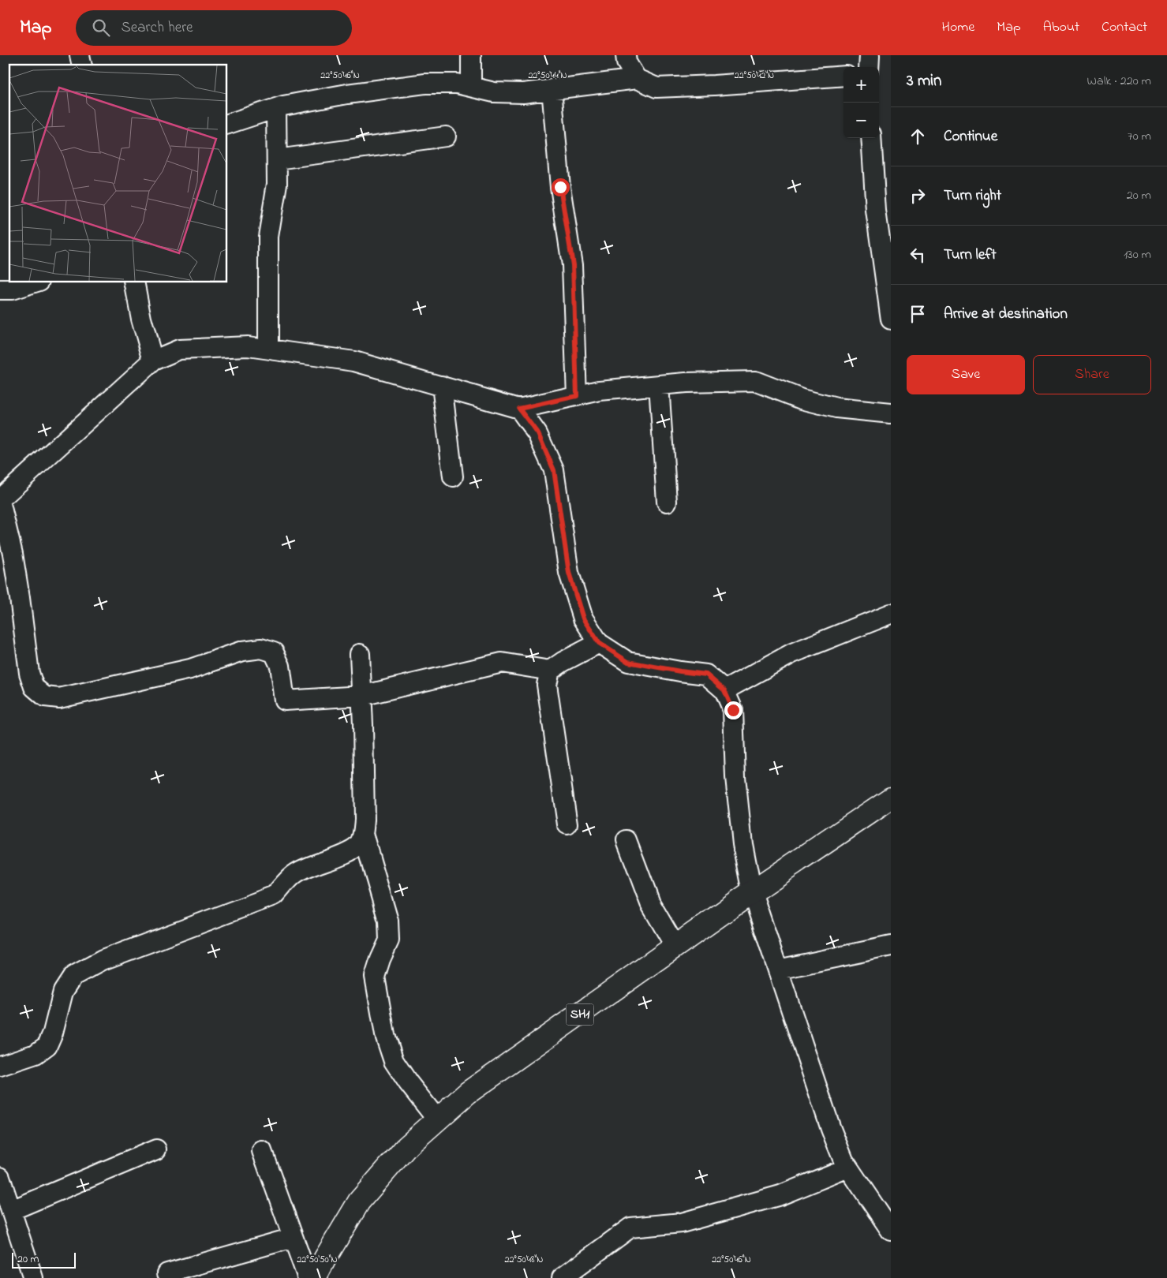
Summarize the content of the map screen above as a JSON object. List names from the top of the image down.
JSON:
{
  "streets": {
    "main road": ["SH1"]
  },
  "scale_bar": "20 m",
  "page": {
    "header": "Map",
    "search": "Search here",
    "nav": [
      "Home",
      "Map",
      "About",
      "Contact"
    ],
    "heading": ["3 min", "Walk · 220 m"],
    "map_buttons": ["+", "−"],
    "list": [
      ["Continue", "70 m"],
      ["Turn right", "20 m"],
      ["Turn left", "130 m"],
      "Arrive at destination"
    ],
    "buttons": ["Save", "Share"],
    "scale": "20 m"
  },
  "coordinates": [
    "22°50'46\"N",
    "22°50'44\"N",
    "22°50'42\"N",
    "22°50'50\"N",
    "22°50'48\"N"
  ]
}
